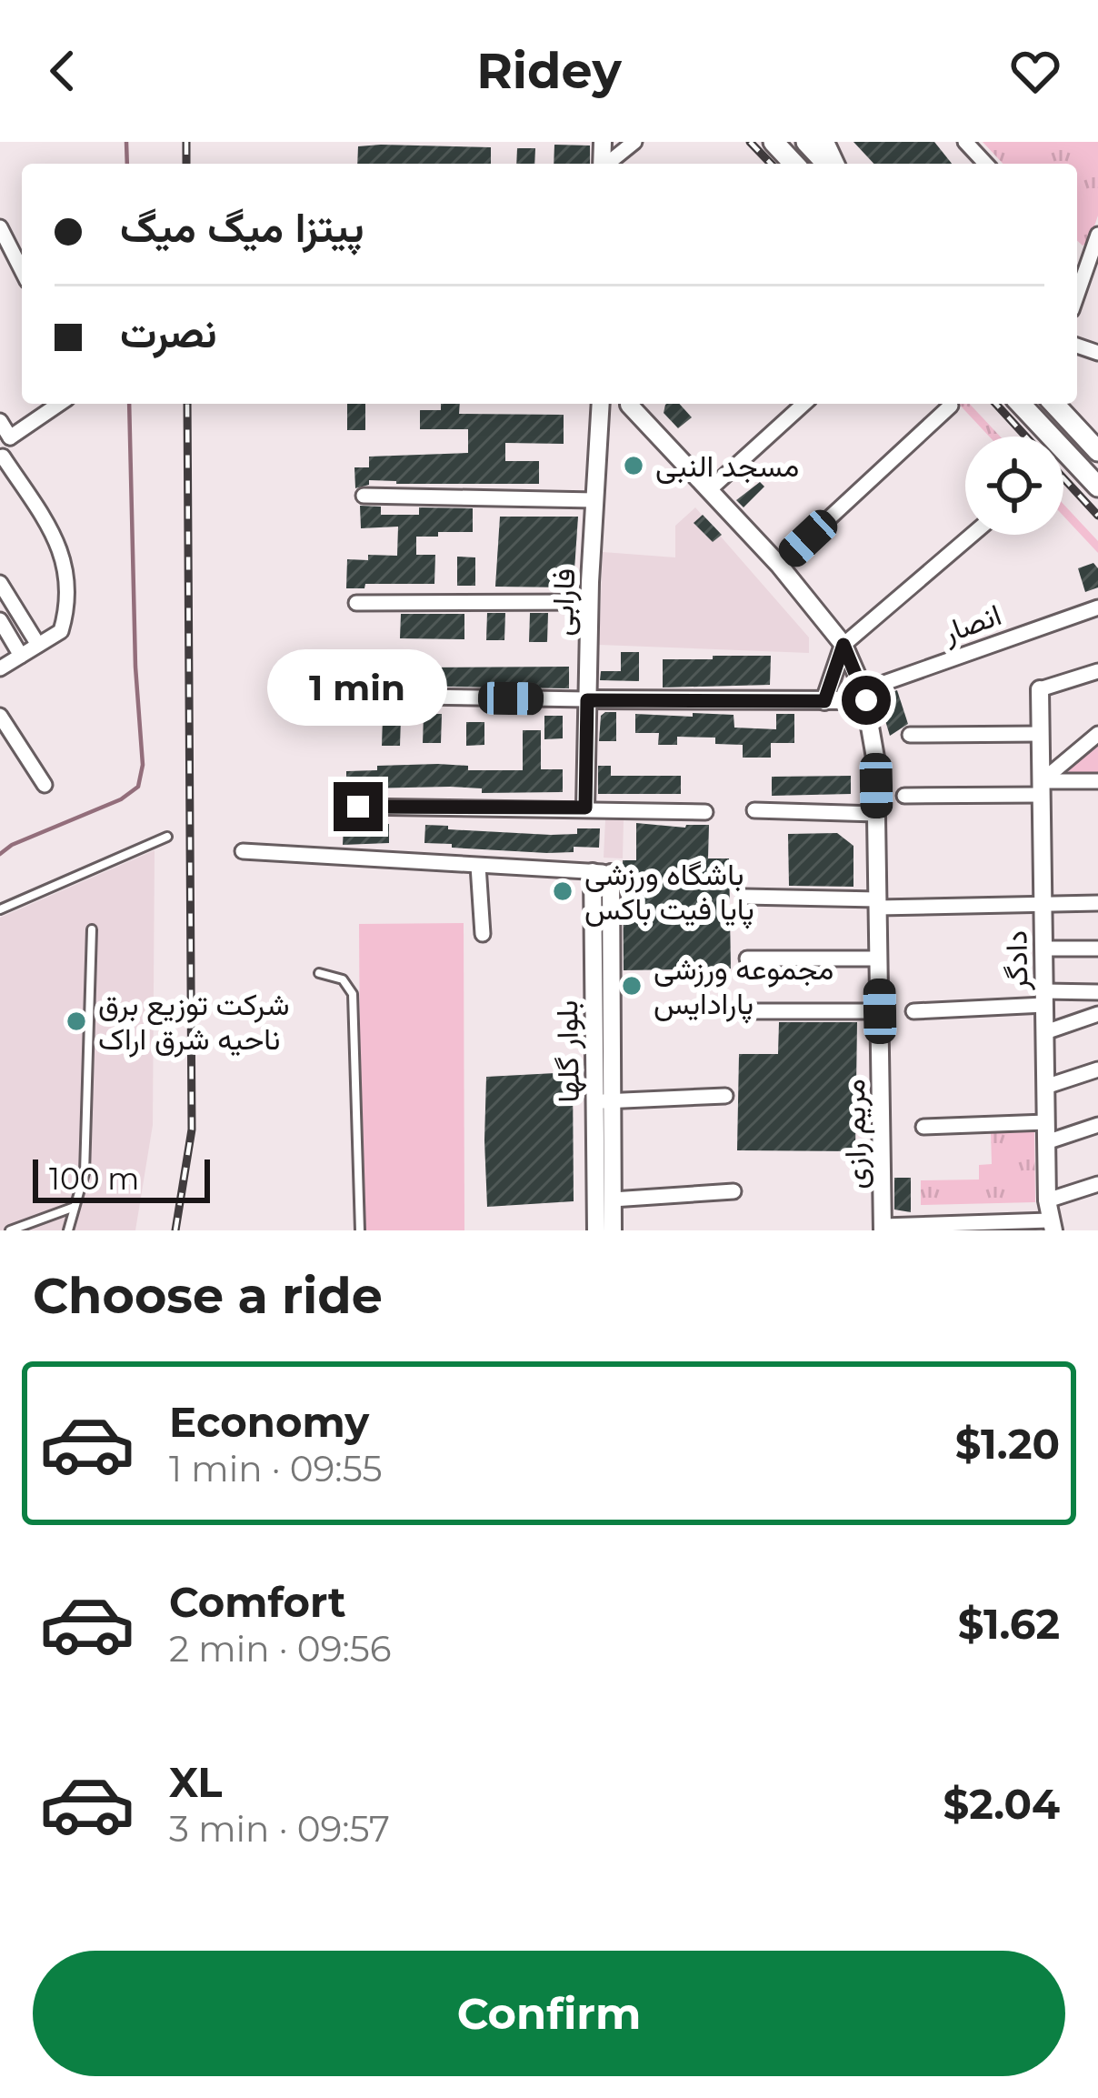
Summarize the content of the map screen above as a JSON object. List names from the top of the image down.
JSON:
{
  "streets": {
    "street": [
      "فارابی",
      "انصار",
      "دادگر",
      "بلوار گلها",
      "مریم رازی"
    ]
  },
  "crossings": [
    ["انصار", "مریم رازی"]
  ],
  "places": [
    "مسجد النبی",
    "باشگاه ورزشی پایا فیت باکس",
    "مجموعه ورزشی پارادایس",
    "شرکت توزیع برق ناحیه شرق اراک"
  ],
  "scale_bar": "100 m",
  "page": {
    "header": "Ridey",
    "banner": ["پیتزا میگ میگ", "نصرت"],
    "bubble": "1 min",
    "scale": "100 m",
    "heading": "Choose a ride",
    "list": [
      {
        "name": "Economy",
        "note": "1 min · 09:55",
        "value": "$1.20"
      },
      {
        "name": "Comfort",
        "note": "2 min · 09:56",
        "value": "$1.62"
      },
      {
        "name": "XL",
        "note": "3 min · 09:57",
        "value": "$2.04"
      }
    ],
    "buttons": "Confirm"
  }
}
